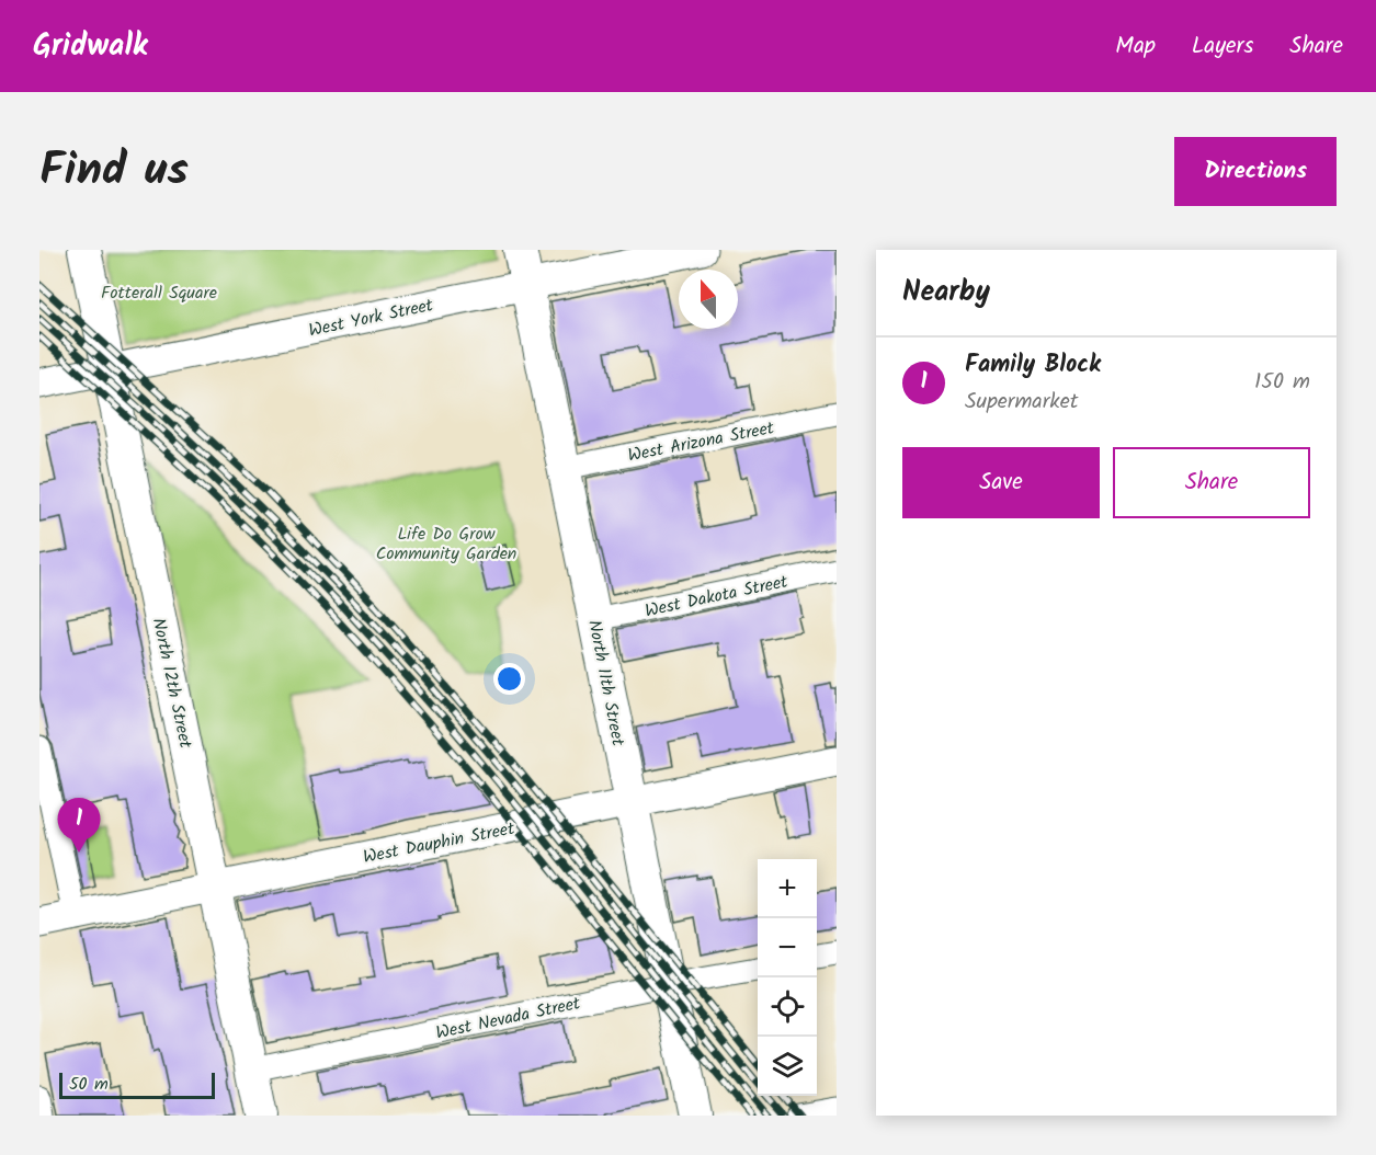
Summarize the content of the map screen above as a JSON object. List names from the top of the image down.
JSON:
{
  "streets": {
    "main road": ["North 12th Street", "North 11th Street"],
    "street": [
      "West York Street",
      "West Arizona Street",
      "West Dakota Street",
      "West Dauphin Street",
      "West Nevada Street"
    ]
  },
  "crossings": [
    ["West York Street", "North 12th Street"],
    ["West York Street", "North 11th Street"],
    ["West Arizona Street", "North 11th Street"],
    ["West Dakota Street", "North 11th Street"],
    ["North 12th Street", "West Dauphin Street"],
    ["North 12th Street", "West Nevada Street"],
    ["North 11th Street", "West Dauphin Street"],
    ["North 11th Street", "West Nevada Street"]
  ],
  "parks": ["Fotterall Square", "Life Do Grow Community Garden"],
  "scale_bar": "50 m",
  "north": "top",
  "page": {
    "header": "Gridwalk",
    "nav": ["Map", "Layers", "Share"],
    "title": "Find us",
    "buttons": [
      "Directions",
      ["Save", "Share"]
    ],
    "heading": "Nearby",
    "list": [
      {
        "mark": "1",
        "name": "Family Block",
        "note": "Supermarket",
        "value": "150 m"
      }
    ],
    "pins": "1",
    "map_buttons": ["+", "−"],
    "scale": "50 m"
  }
}
